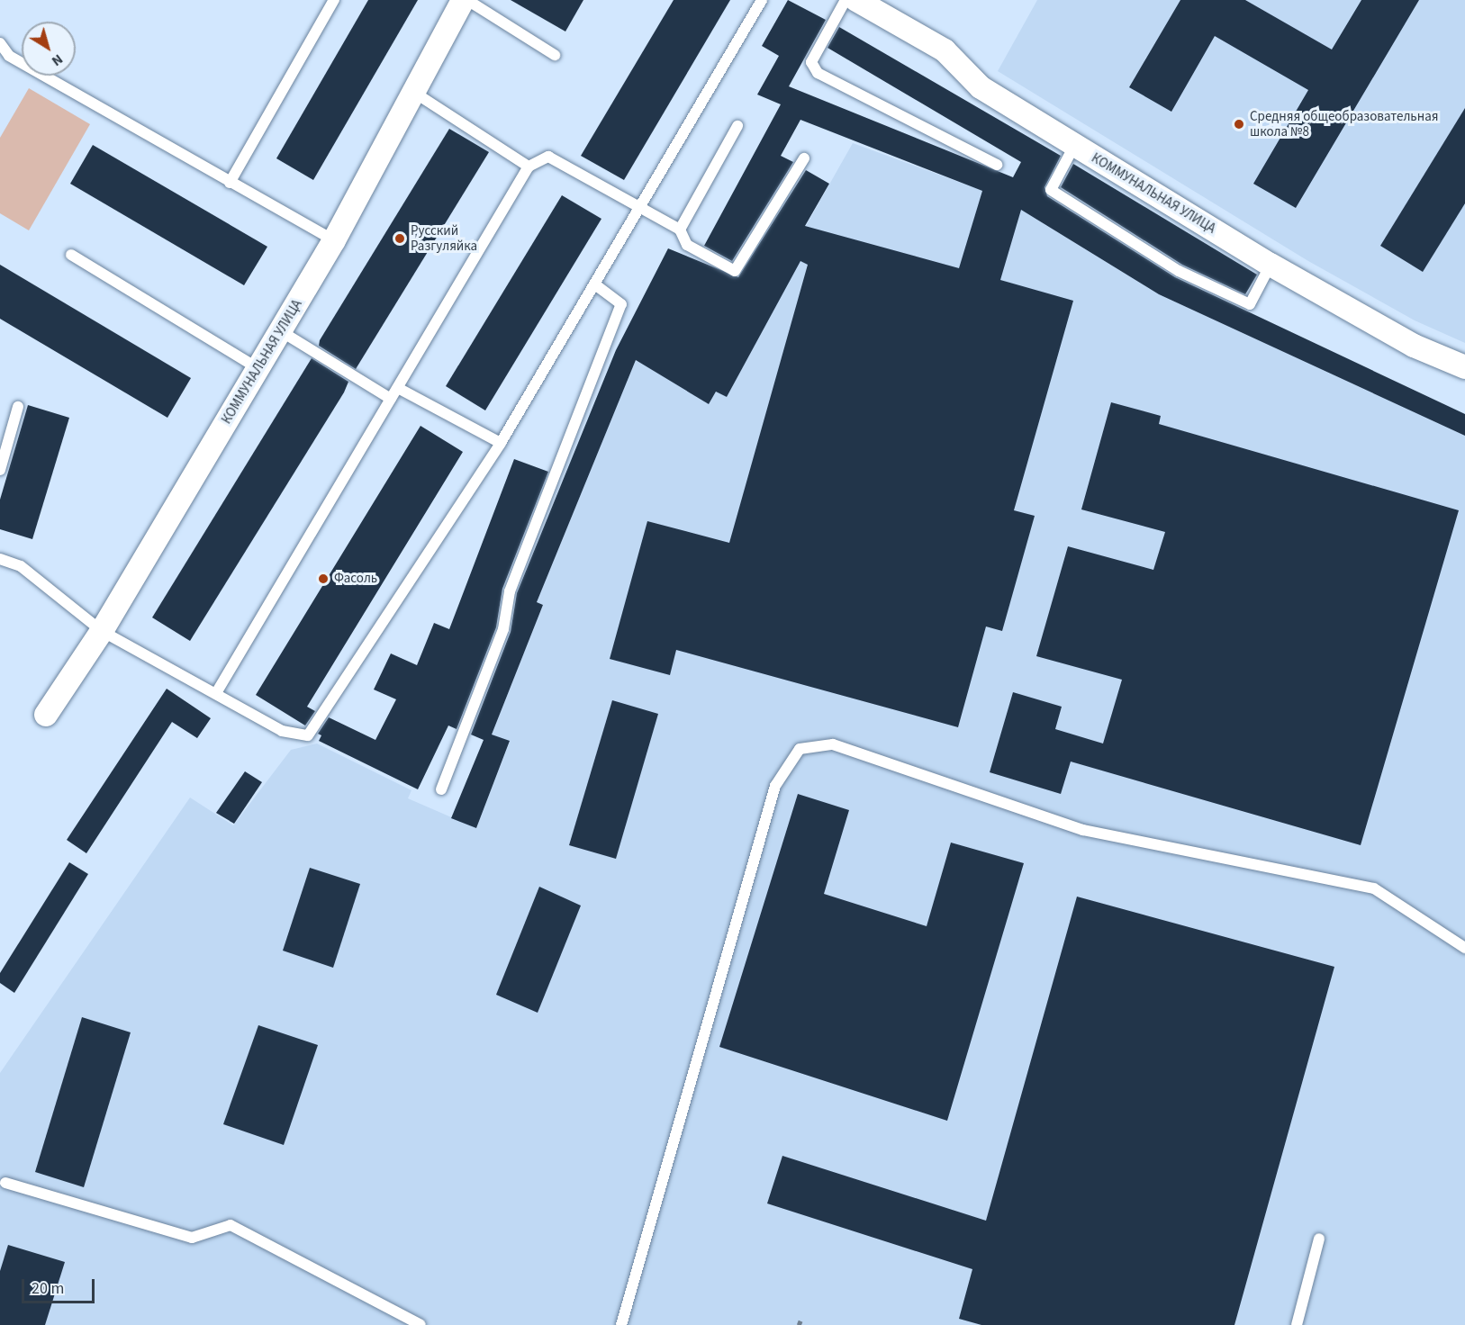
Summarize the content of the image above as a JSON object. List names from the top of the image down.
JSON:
{
  "streets": {
    "street": ["КОММУНАЛЬНАЯ УЛИЦА"]
  },
  "places": ["Средняя общеобразовательная школа №8", "Русский Разгуляйка", "Фасоль"],
  "scale_bar": "20 m",
  "north": "bottom right"
}
